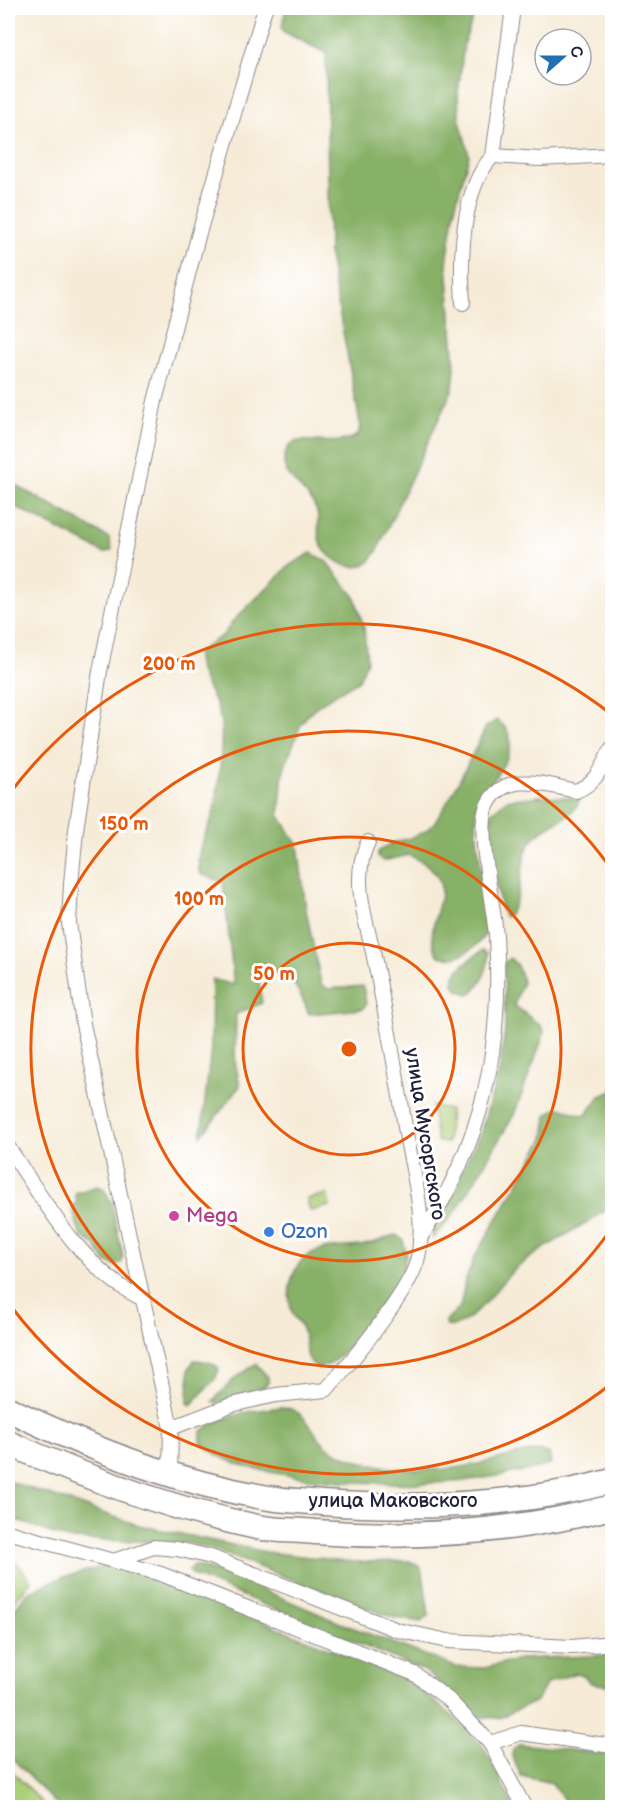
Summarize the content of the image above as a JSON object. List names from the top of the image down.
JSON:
{
  "streets": {
    "highway": ["улица Маковского"],
    "street": ["улица Мусоргского"]
  },
  "places": ["Mega", "Ozon"],
  "north": "right",
  "rings": [
    "200 m",
    "150 m",
    "100 m",
    "50 m"
  ]
}
